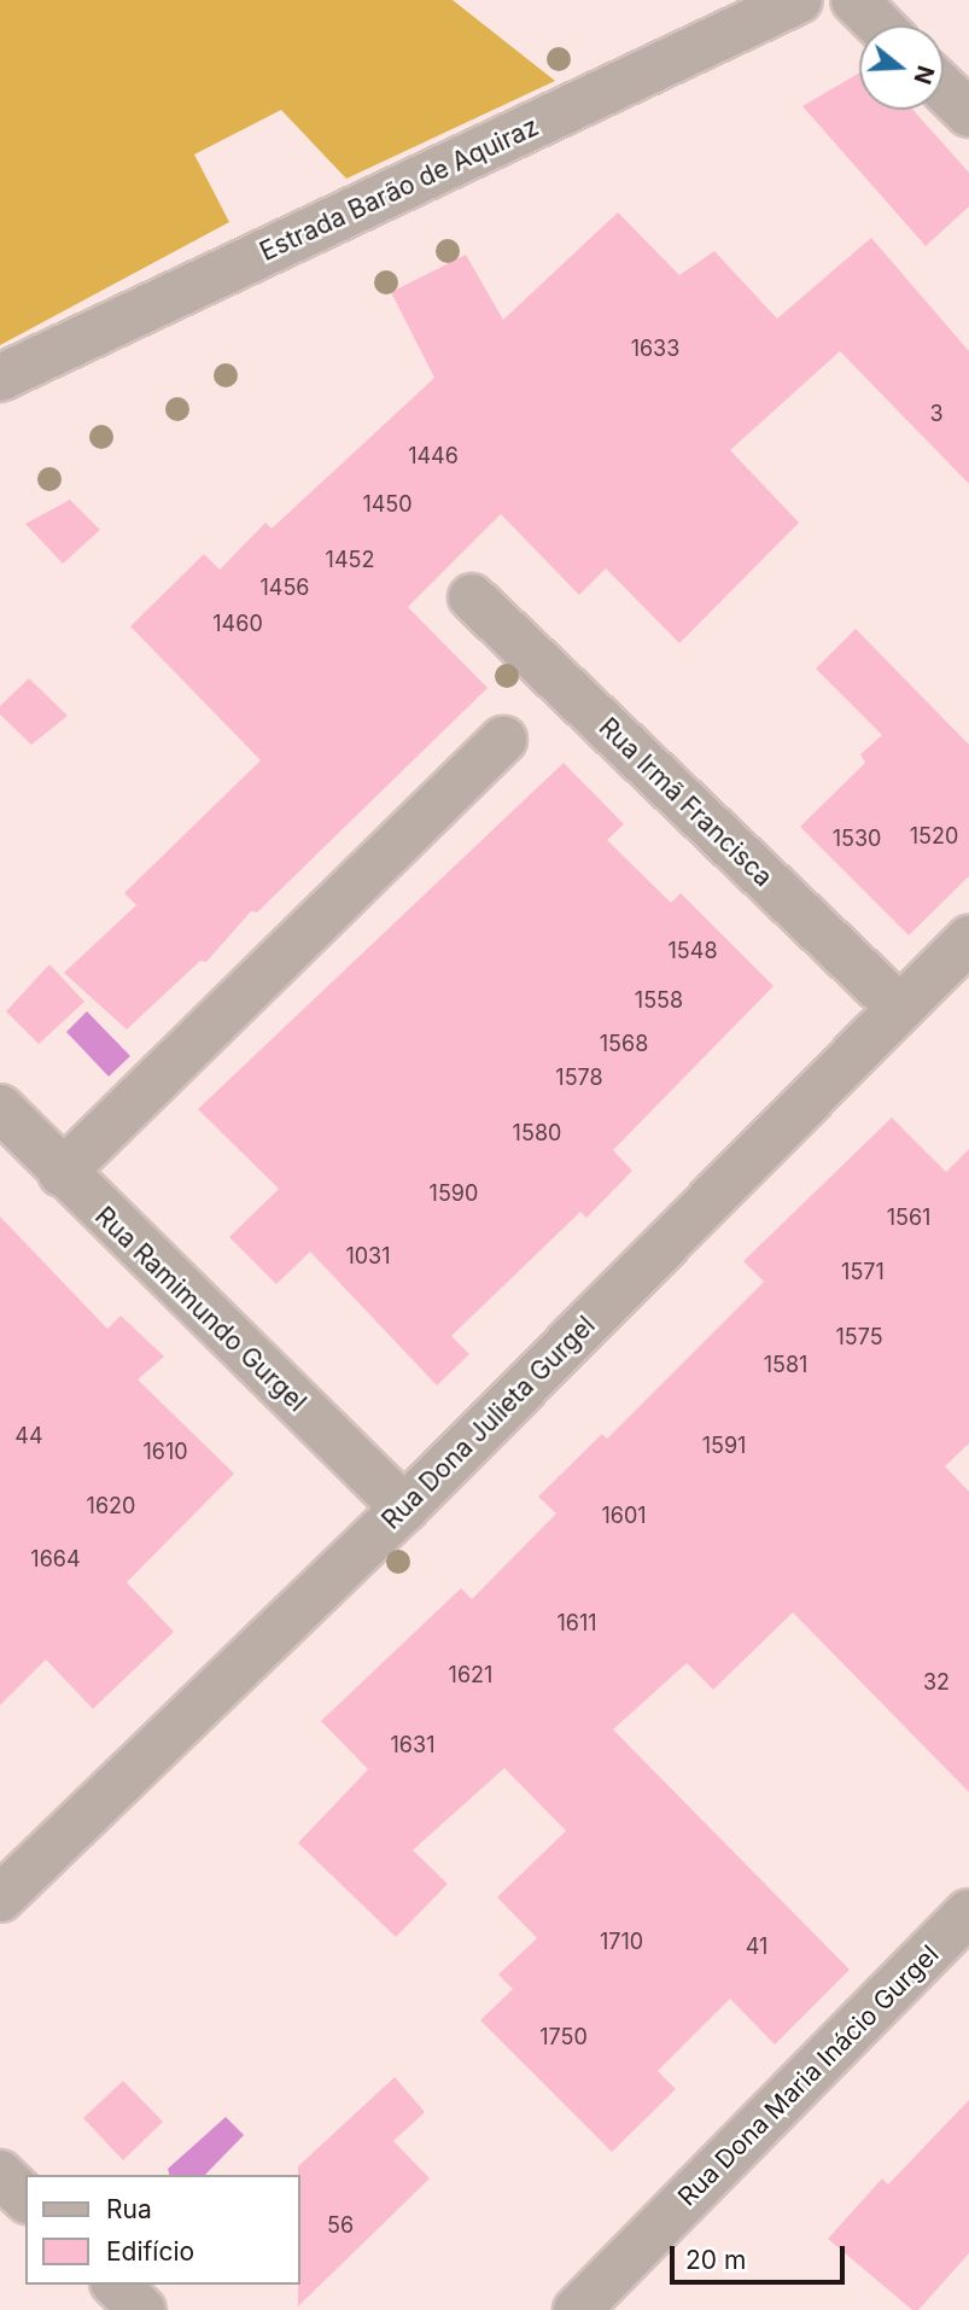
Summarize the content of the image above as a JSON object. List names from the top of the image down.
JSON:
{
  "streets": {
    "street": [
      "Estrada Barão de Aquiraz",
      "Rua Irmã Francisca",
      "Rua Ramimundo Gurgel",
      "Rua Dona Julieta Gurgel",
      "Rua Dona Maria Inácio Gurgel"
    ]
  },
  "crossings": [
    ["Rua Irmã Francisca", "Rua Dona Julieta Gurgel"],
    ["Rua Ramimundo Gurgel", "Rua Dona Julieta Gurgel"]
  ],
  "house_numbers": [
    "1633",
    "3",
    "1446",
    "1450",
    "1452",
    "1456",
    "1460",
    "1520",
    "1530",
    "1548",
    "1558",
    "1568",
    "1578",
    "1580",
    "1590",
    "1561",
    "1031",
    "1571",
    "1575",
    "1581",
    "44",
    "1591",
    "1610",
    "1620",
    "1601",
    "1664",
    "1611",
    "1621",
    "32",
    "1631",
    "1710",
    "41",
    "1750",
    "56"
  ],
  "legend": ["Rua", "Edifício"],
  "scale_bar": "20 m",
  "north": "right"
}
